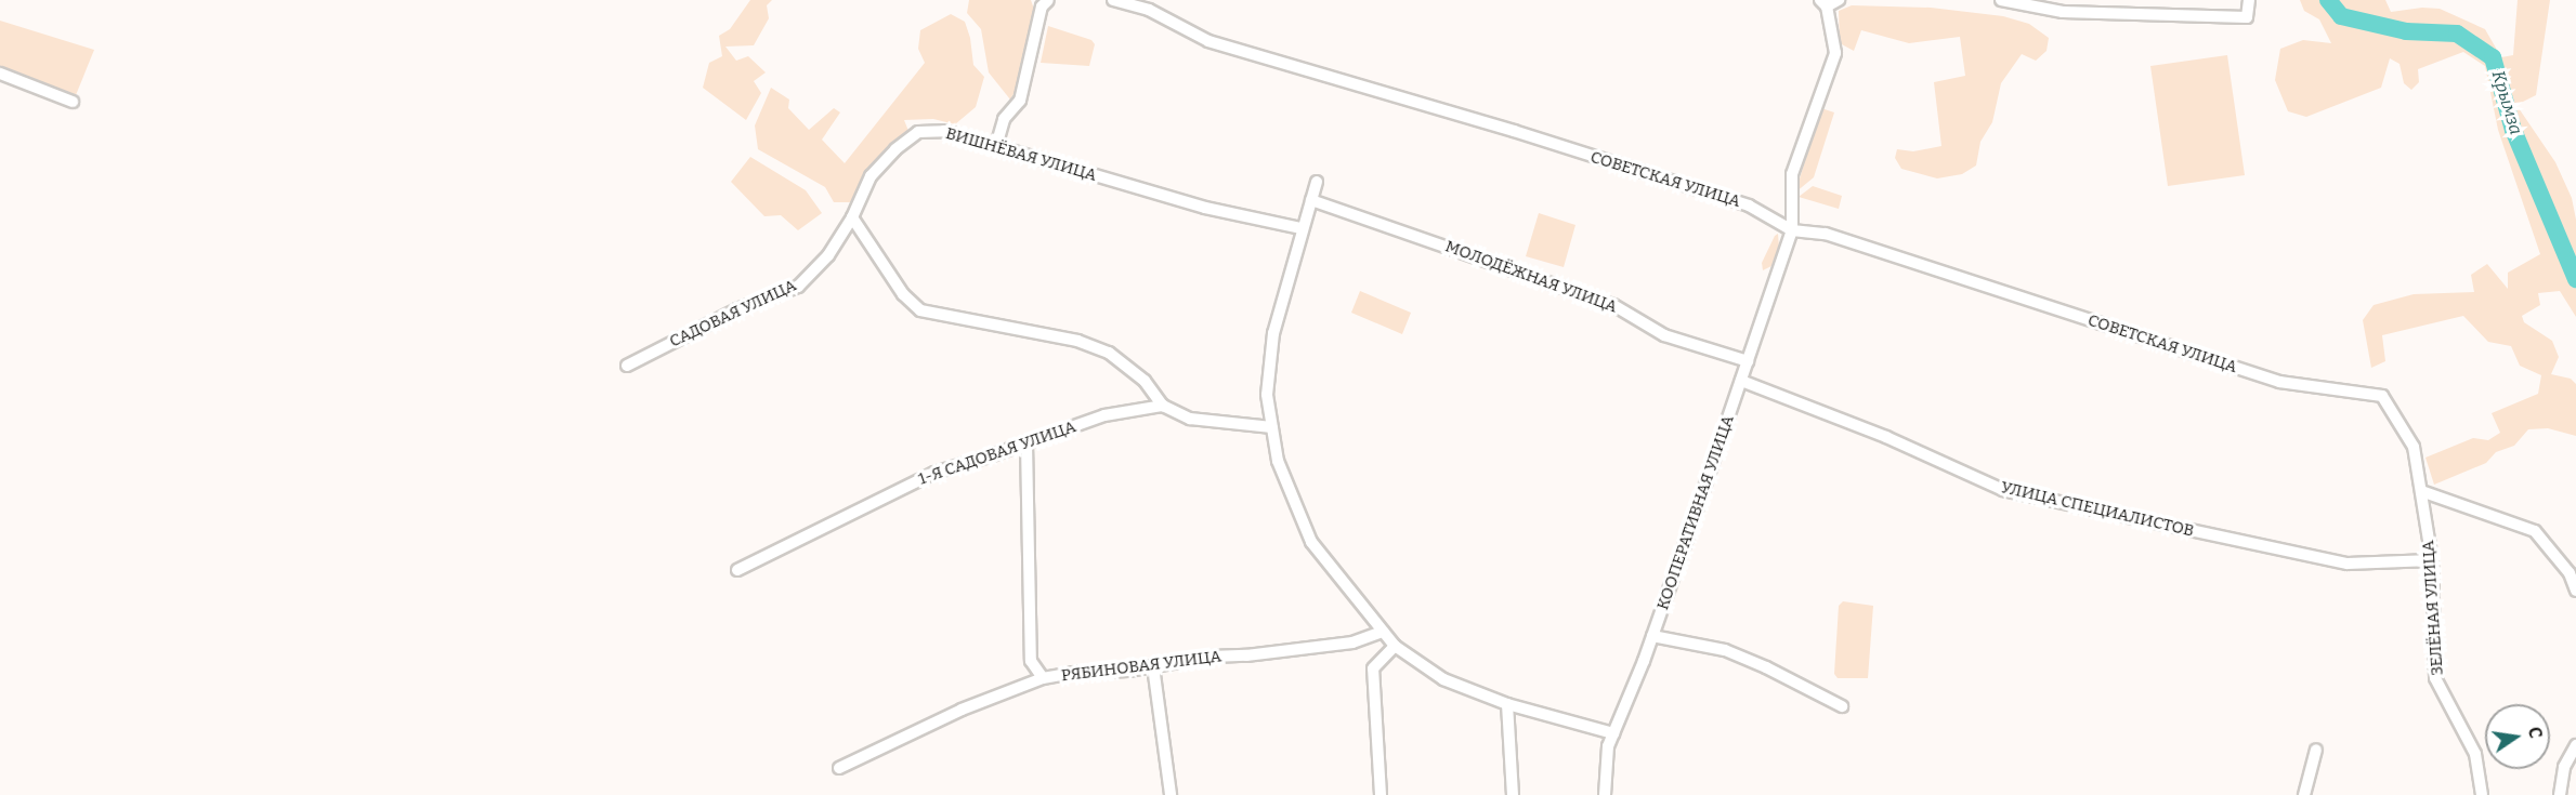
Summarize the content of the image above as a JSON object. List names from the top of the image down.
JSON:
{
  "streets": {
    "street": [
      "ВИШНЁВАЯ УЛИЦА",
      "СОВЕТСКАЯ УЛИЦА",
      "МОЛОДЁЖНАЯ УЛИЦА",
      "САДОВАЯ УЛИЦА",
      "1-Я САДОВАЯ УЛИЦА",
      "УЛИЦА СПЕЦИАЛИСТОВ",
      "КООПЕРАТИВНАЯ УЛИЦА",
      "ЗЕЛЁНАЯ УЛИЦА",
      "РЯБИНОВАЯ УЛИЦА"
    ]
  },
  "crossings": [
    ["ВИШНЁВАЯ УЛИЦА", "САДОВАЯ УЛИЦА"],
    ["СОВЕТСКАЯ УЛИЦА", "КООПЕРАТИВНАЯ УЛИЦА"],
    ["СОВЕТСКАЯ УЛИЦА", "ЗЕЛЁНАЯ УЛИЦА"],
    ["МОЛОДЁЖНАЯ УЛИЦА", "КООПЕРАТИВНАЯ УЛИЦА"],
    ["УЛИЦА СПЕЦИАЛИСТОВ", "КООПЕРАТИВНАЯ УЛИЦА"],
    ["УЛИЦА СПЕЦИАЛИСТОВ", "ЗЕЛЁНАЯ УЛИЦА"]
  ],
  "water": ["Крымза"],
  "north": "right"
}
